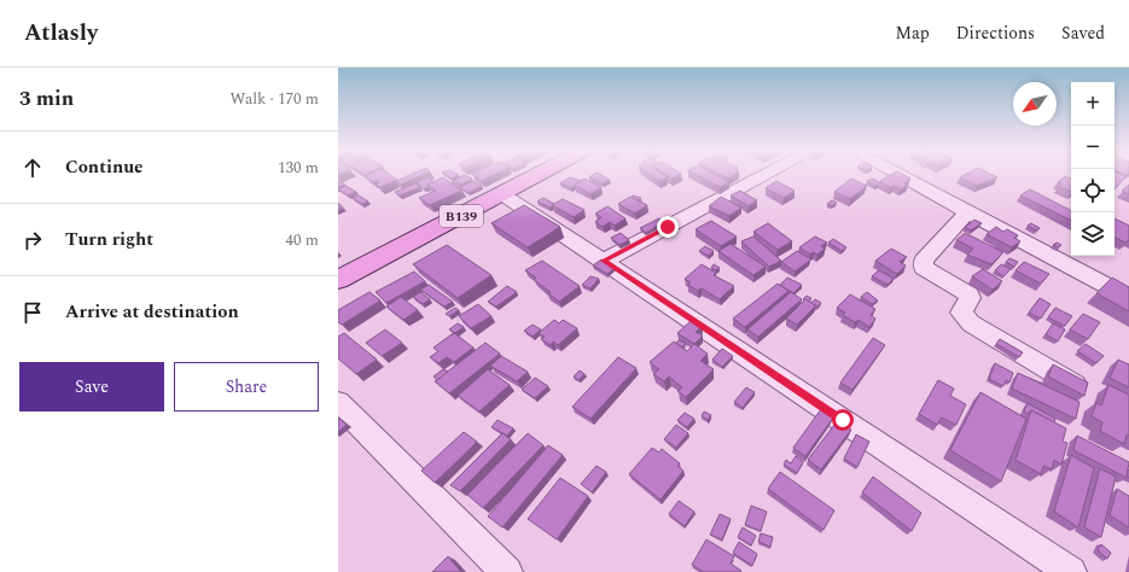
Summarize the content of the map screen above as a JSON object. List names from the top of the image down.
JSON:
{
  "streets": {
    "main road": ["B139"]
  },
  "north": "bottom left",
  "page": {
    "header": "Atlasly",
    "nav": ["Map", "Directions", "Saved"],
    "heading": ["3 min", "Walk · 170 m"],
    "map_buttons": ["+", "−"],
    "list": [
      ["Continue", "130 m"],
      ["Turn right", "40 m"],
      "Arrive at destination"
    ],
    "buttons": ["Save", "Share"]
  }
}
